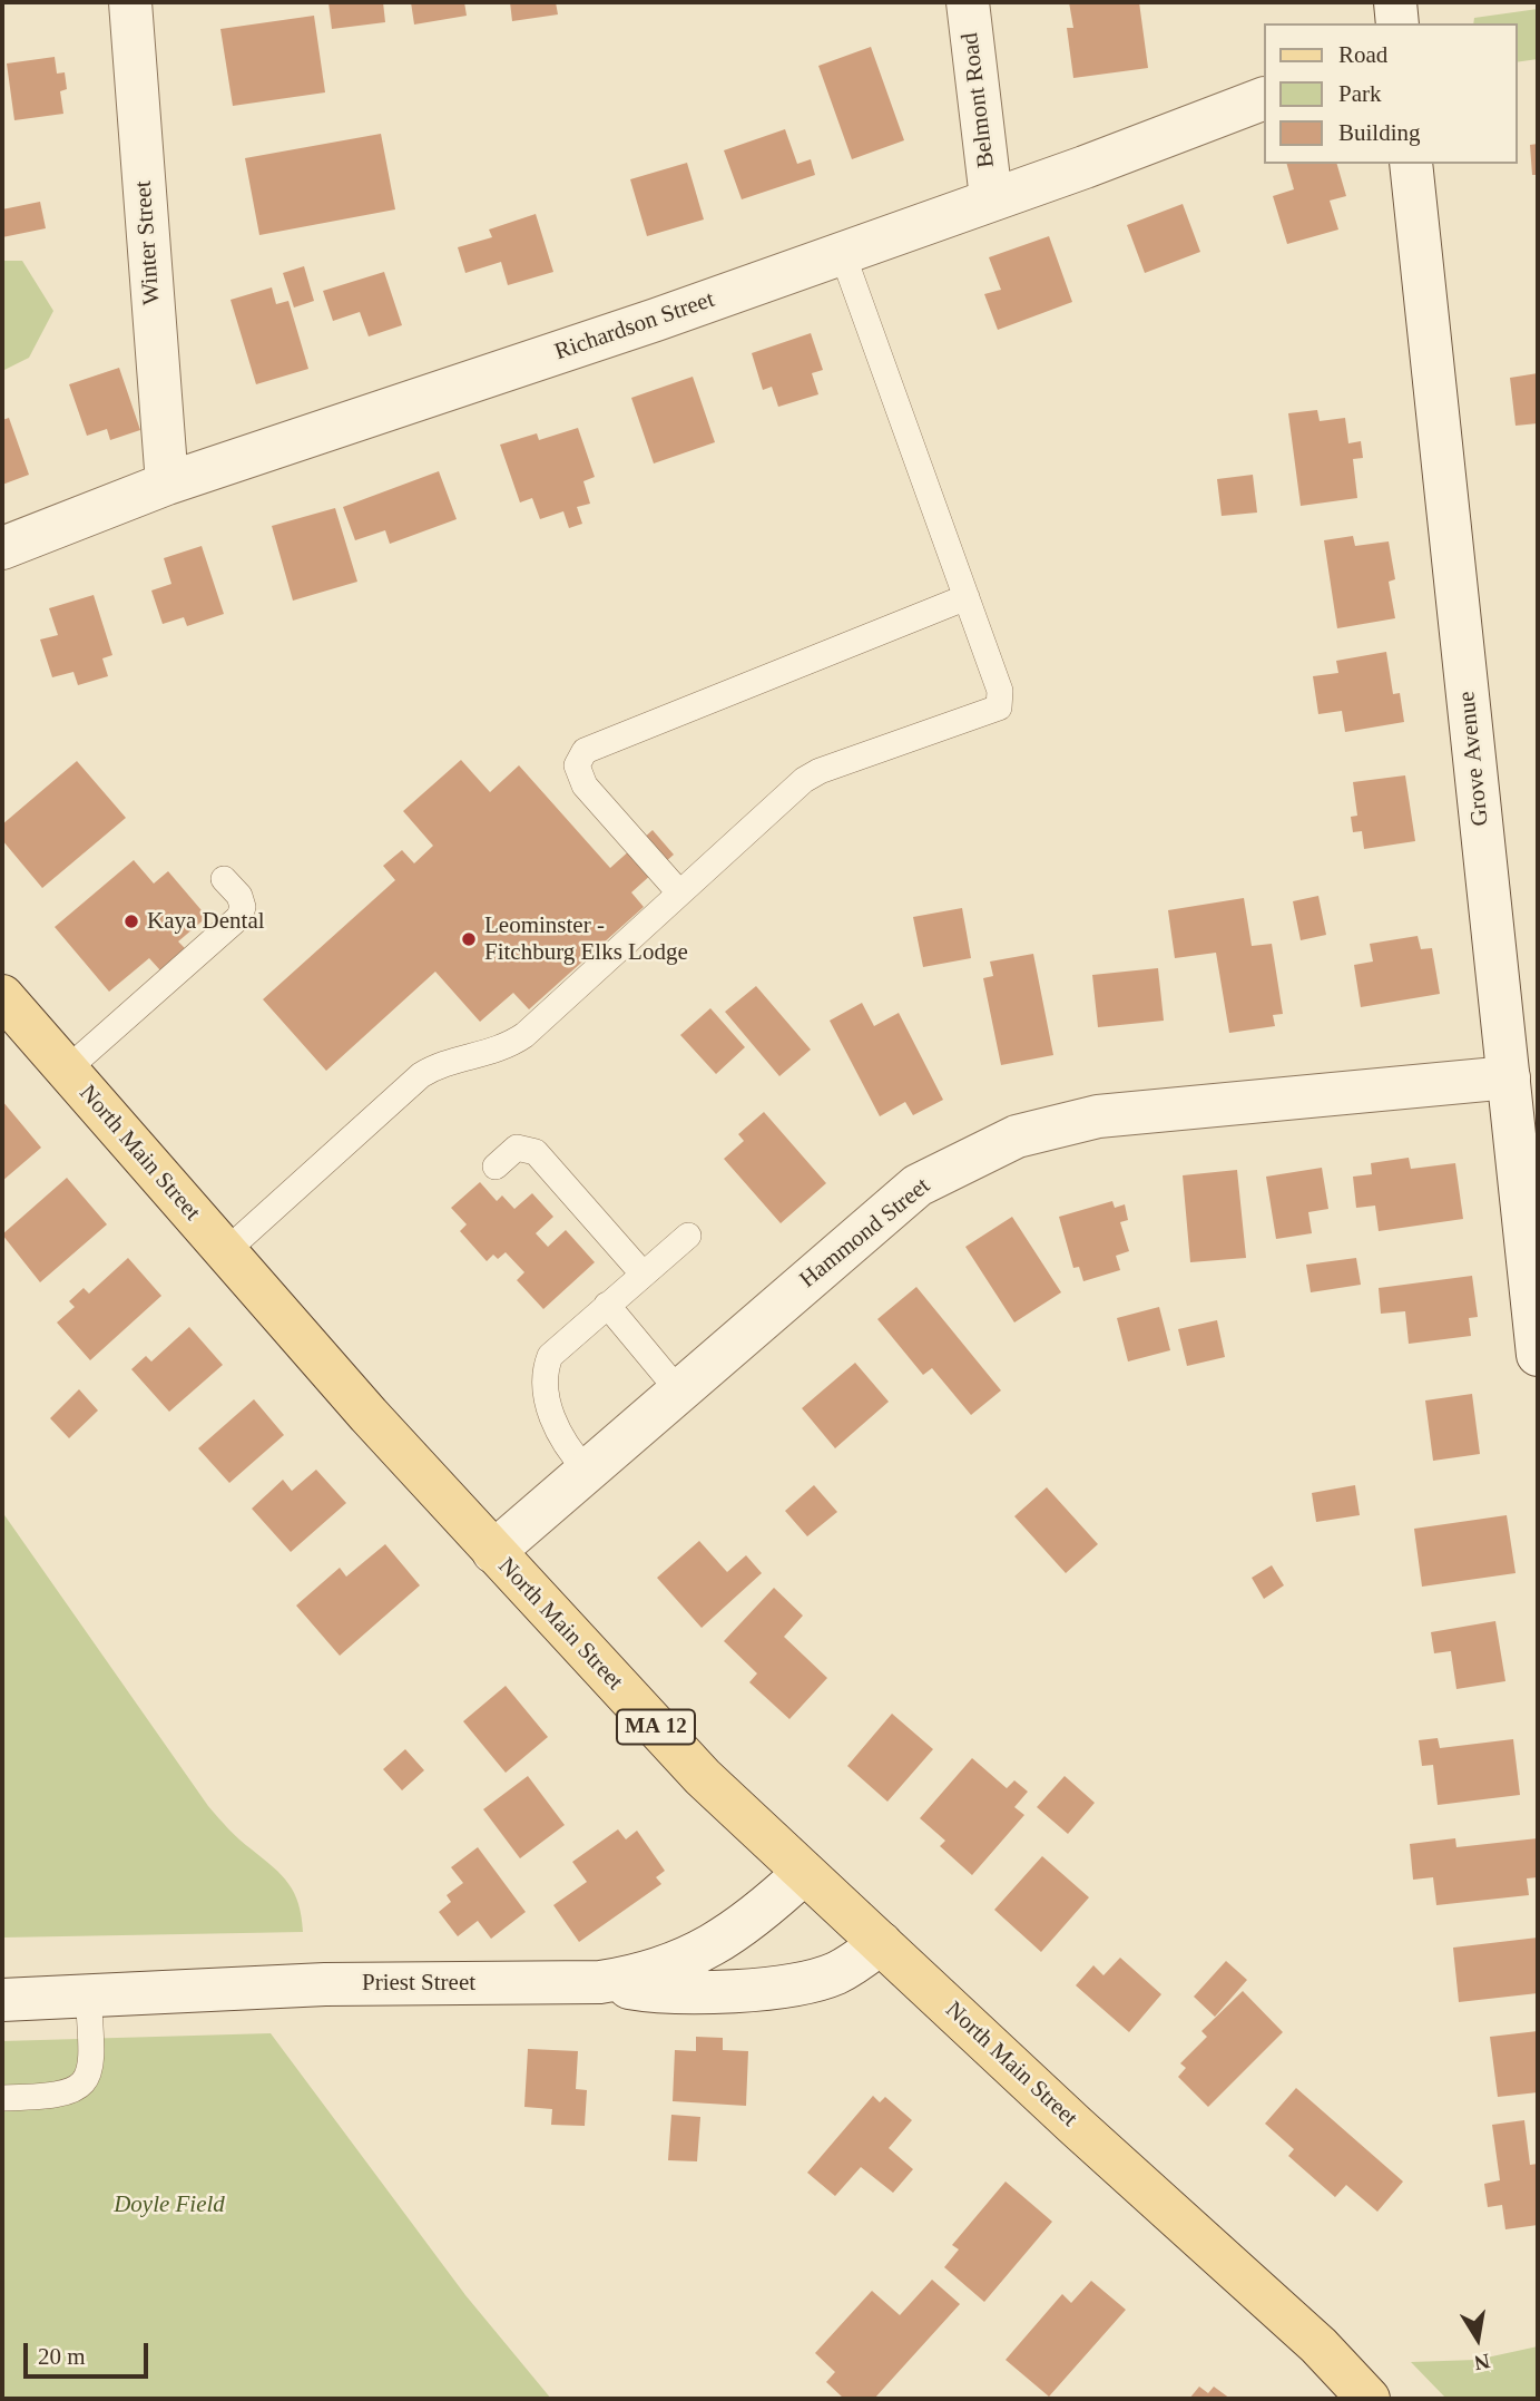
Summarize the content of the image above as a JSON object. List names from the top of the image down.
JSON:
{
  "streets": {
    "main road": ["North Main Street", "MA 12"],
    "street": [
      "Belmont Road",
      "Winter Street",
      "Richardson Street",
      "Grove Avenue",
      "Hammond Street",
      "Priest Street"
    ]
  },
  "crossings": [
    ["Belmont Road", "Richardson Street"],
    ["Winter Street", "Richardson Street"],
    ["Grove Avenue", "Hammond Street"],
    ["North Main Street", "Hammond Street"],
    ["North Main Street", "Priest Street"]
  ],
  "parks": ["Doyle Field"],
  "places": ["Kaya Dental", "Leominster - Fitchburg Elks Lodge"],
  "legend": ["Road", "Park", "Building"],
  "scale_bar": "20 m",
  "north": "bottom"
}
